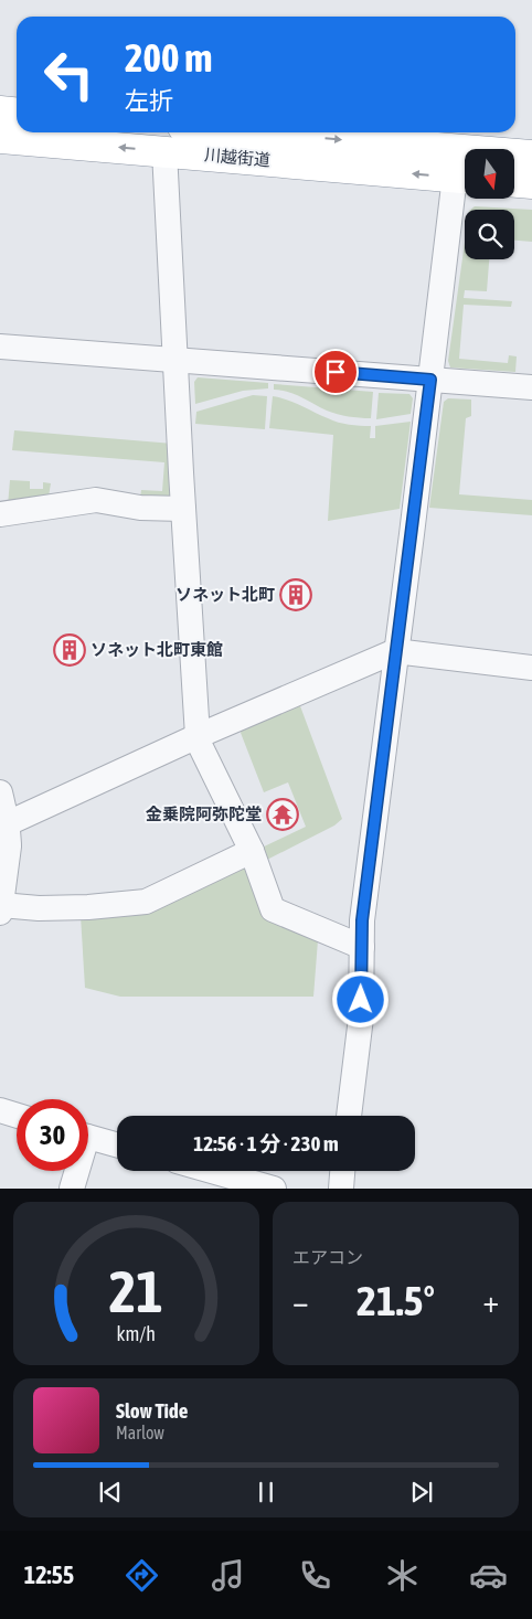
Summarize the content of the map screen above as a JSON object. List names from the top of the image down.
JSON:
{
  "streets": {
    "highway": ["川越街道"]
  },
  "places": {
    "building": ["ソネット北町", "ソネット北町東館"],
    "temple": ["金乗院阿弥陀堂"]
  },
  "north": "bottom",
  "page": {
    "turn": ["200 m", "左折"],
    "limit": "30",
    "trip": "12:56 · 1 分 · 230 m",
    "tile": "エアコン",
    "heat": ["−", "21.5°", "+"],
    "song": ["Slow Tide", "Marlow"],
    "tabs": "12:55",
    "gauge": ["21", "km/h"]
  }
}
